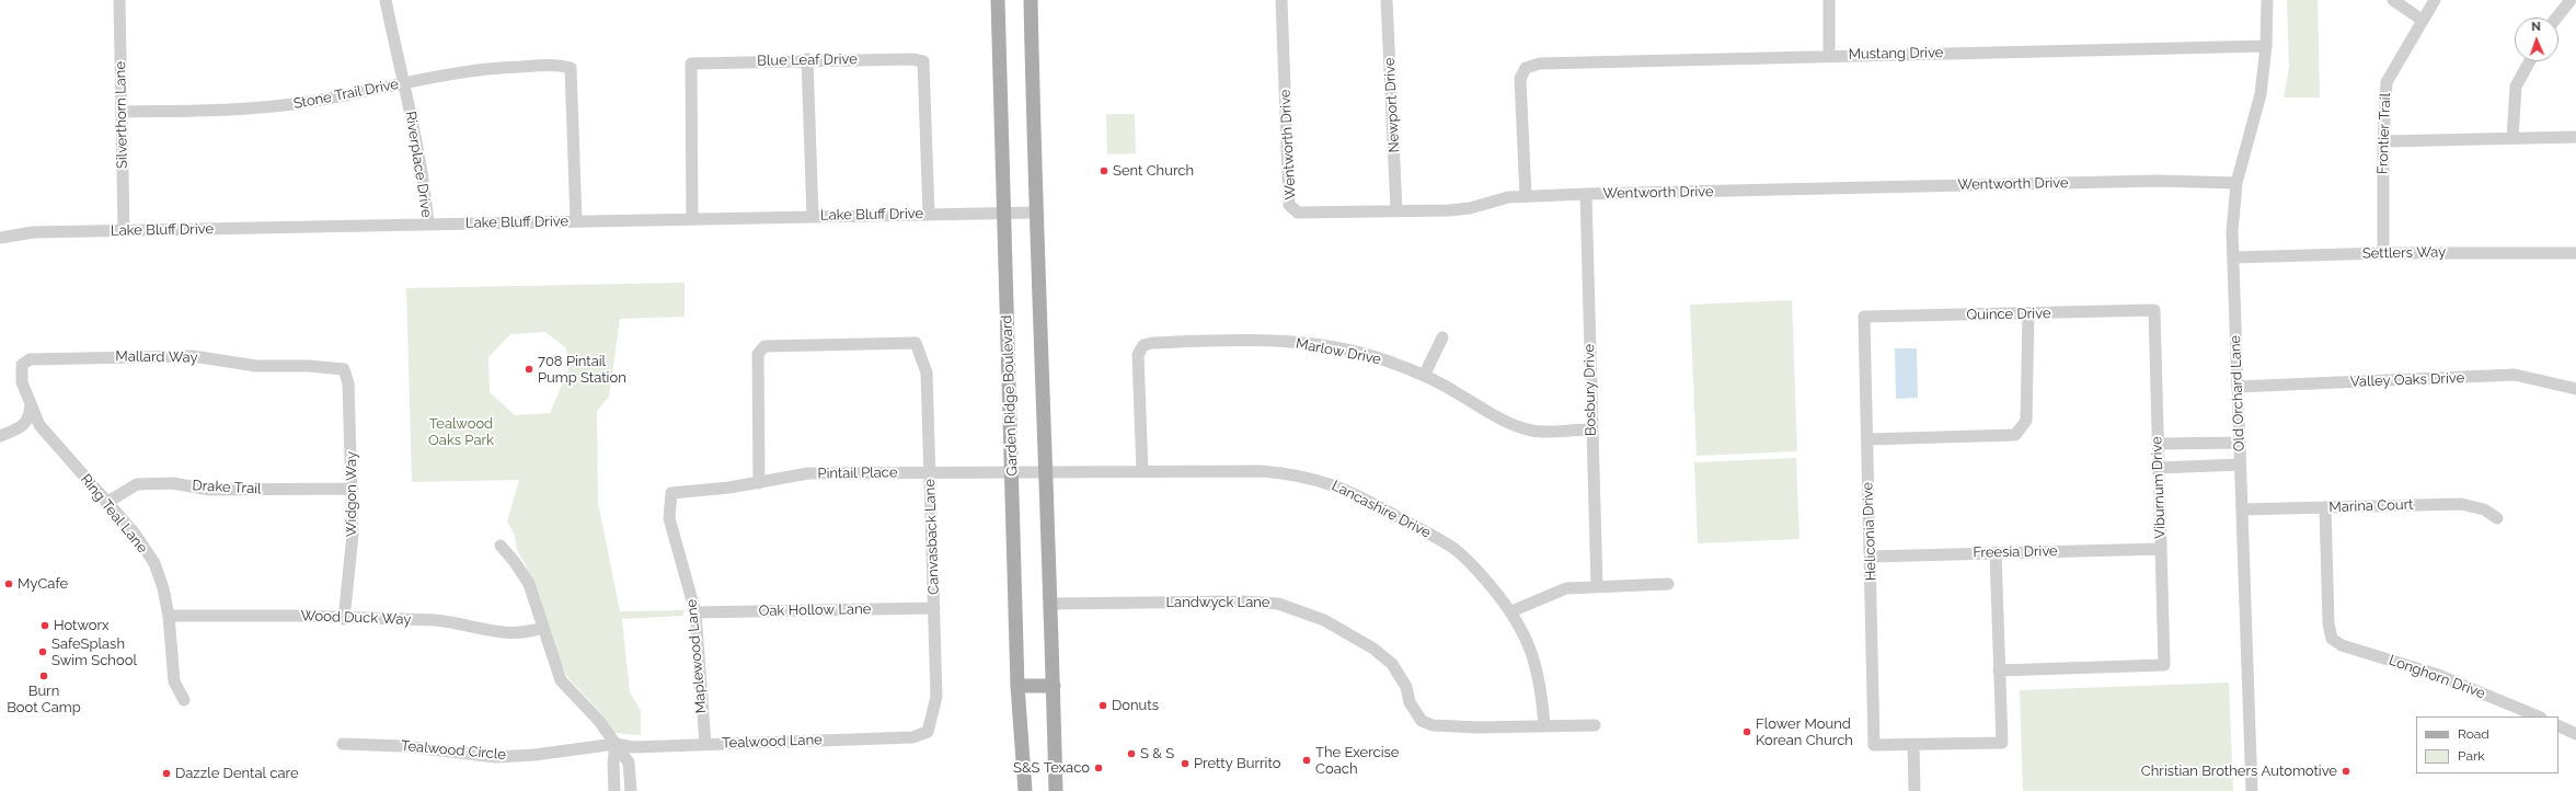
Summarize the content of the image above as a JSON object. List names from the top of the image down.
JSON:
{
  "streets": {
    "main road": ["Garden Ridge Boulevard"],
    "street": [
      "Mustang Drive",
      "Blue Leaf Drive",
      "Stone Trail Drive",
      "Newport Drive",
      "Silverthorn Lane",
      "Frontier Trail",
      "Wentworth Drive",
      "Riverplace Drive",
      "Lake Bluff Drive",
      "Settlers Way",
      "Quince Drive",
      "Marlow Drive",
      "Mallard Way",
      "Valley Oaks Drive",
      "Bosbury Drive",
      "Old Orchard Lane",
      "Pintail Place",
      "Drake Trail",
      "Viburnum Drive",
      "Widgon Way",
      "Marina Court",
      "Lancashire Drive",
      "Ring Teal Lane",
      "Heliconia Drive",
      "Canvasback Lane",
      "Freesia Drive",
      "Landwyck Lane",
      "Oak Hollow Lane",
      "Wood Duck Way",
      "Maplewood Lane",
      "Longhorn Drive",
      "Tealwood Lane",
      "Tealwood Circle"
    ]
  },
  "crossings": [
    ["Mustang Drive", "Wentworth Drive"],
    ["Mustang Drive", "Old Orchard Lane"],
    ["Blue Leaf Drive", "Lake Bluff Drive"],
    ["Stone Trail Drive", "Silverthorn Lane"],
    ["Stone Trail Drive", "Riverplace Drive"],
    ["Stone Trail Drive", "Lake Bluff Drive"],
    ["Newport Drive", "Wentworth Drive"],
    ["Silverthorn Lane", "Lake Bluff Drive"],
    ["Frontier Trail", "Settlers Way"],
    ["Wentworth Drive", "Bosbury Drive"],
    ["Wentworth Drive", "Old Orchard Lane"],
    ["Riverplace Drive", "Lake Bluff Drive"],
    ["Lake Bluff Drive", "Garden Ridge Boulevard"],
    ["Settlers Way", "Old Orchard Lane"],
    ["Quince Drive", "Viburnum Drive"],
    ["Quince Drive", "Heliconia Drive"],
    ["Marlow Drive", "Bosbury Drive"],
    ["Marlow Drive", "Lancashire Drive"],
    ["Mallard Way", "Widgon Way"],
    ["Mallard Way", "Ring Teal Lane"],
    ["Valley Oaks Drive", "Old Orchard Lane"],
    ["Old Orchard Lane", "Marina Court"],
    ["Garden Ridge Boulevard", "Pintail Place"],
    ["Pintail Place", "Lancashire Drive"],
    ["Pintail Place", "Canvasback Lane"],
    ["Pintail Place", "Maplewood Lane"],
    ["Drake Trail", "Widgon Way"],
    ["Drake Trail", "Ring Teal Lane"],
    ["Viburnum Drive", "Freesia Drive"],
    ["Widgon Way", "Wood Duck Way"],
    ["Marina Court", "Longhorn Drive"],
    ["Lancashire Drive", "Landwyck Lane"],
    ["Ring Teal Lane", "Wood Duck Way"],
    ["Heliconia Drive", "Freesia Drive"],
    ["Canvasback Lane", "Oak Hollow Lane"],
    ["Canvasback Lane", "Tealwood Lane"],
    ["Oak Hollow Lane", "Maplewood Lane"],
    ["Maplewood Lane", "Tealwood Lane"],
    ["Tealwood Lane", "Tealwood Circle"]
  ],
  "parks": ["Tealwood Oaks Park"],
  "places": [
    "Sent Church",
    "708 Pintail Pump Station",
    "MyCafe",
    "Hotworx",
    "SafeSplash Swim School",
    "Burn Boot Camp",
    "Donuts",
    "Flower Mound Korean Church",
    "S & S",
    "The Exercise Coach",
    "Pretty Burrito",
    "S&S Texaco",
    "Christian Brothers Automotive",
    "Dazzle Dental care"
  ],
  "legend": ["Road", "Park"],
  "north": "top"
}
